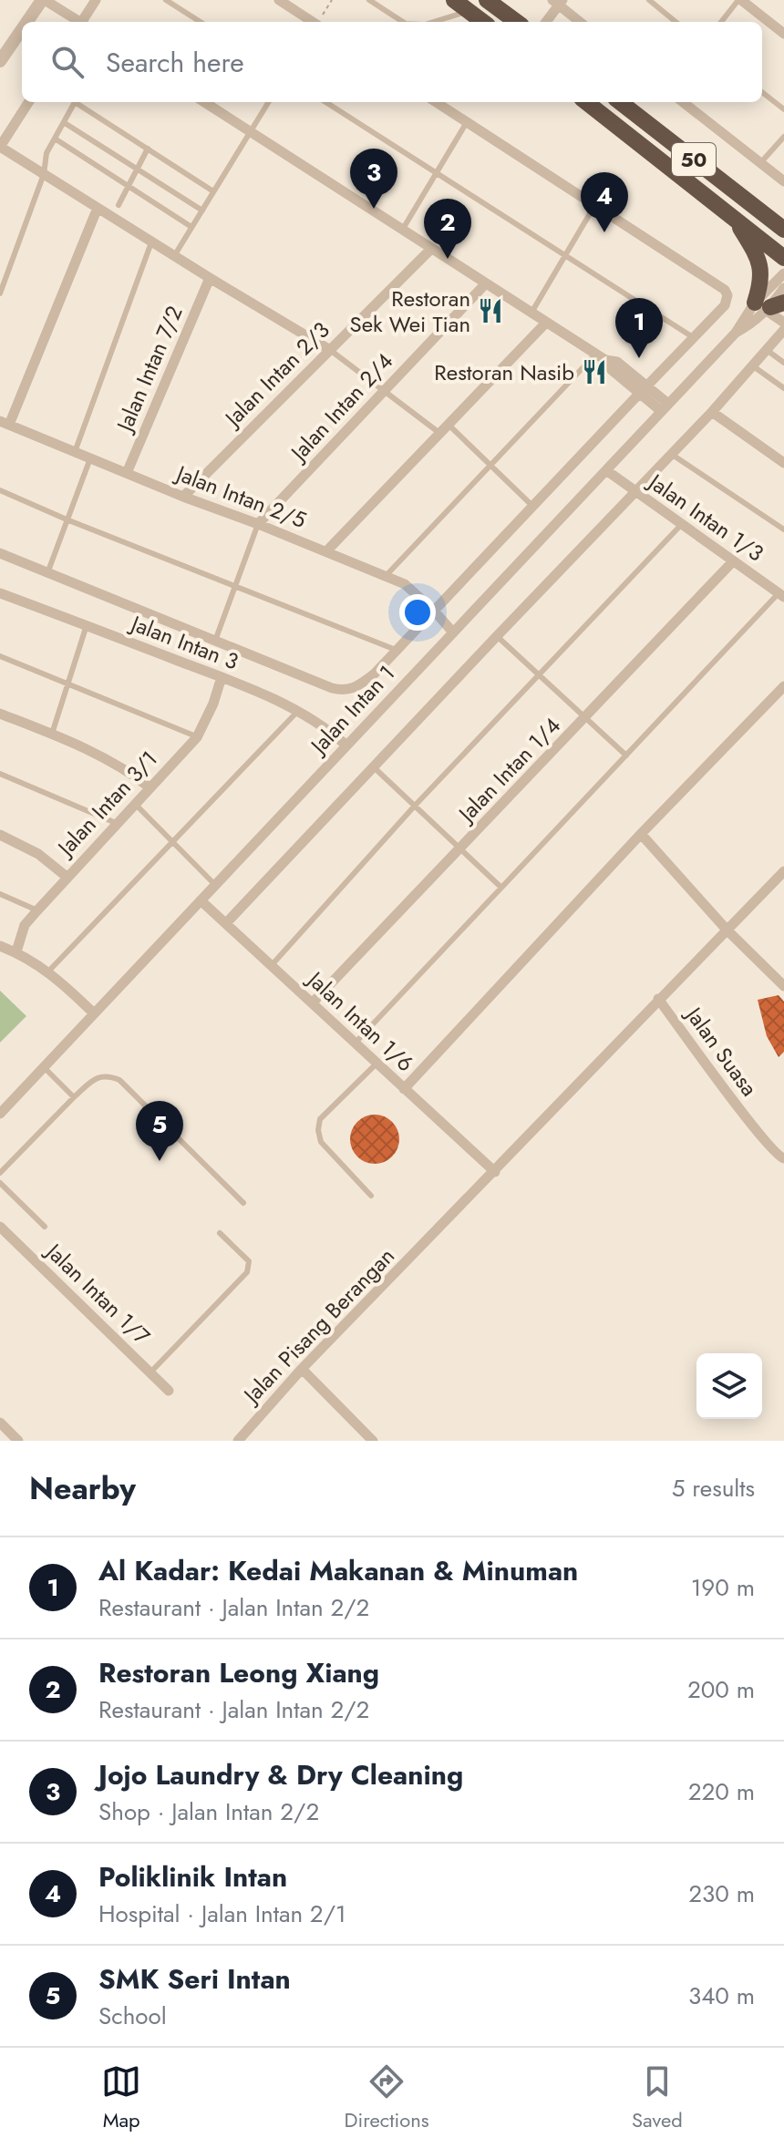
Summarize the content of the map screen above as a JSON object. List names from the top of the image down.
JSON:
{
  "streets": {
    "highway": ["50"],
    "street": [
      "Jalan Intan 7/2",
      "Jalan Intan 2/3",
      "Jalan Intan 2/4",
      "Jalan Intan 2/5",
      "Jalan Intan 1/3",
      "Jalan Intan 3",
      "Jalan Intan 1",
      "Jalan Intan 1/4",
      "Jalan Intan 3/1",
      "Jalan Intan 1/6",
      "Jalan Suasa",
      "Jalan Intan 1/7",
      "Jalan Pisang Berangan"
    ]
  },
  "crossings": [
    ["Jalan Intan 7/2", "Jalan Intan 2/5"],
    ["Jalan Intan 2/3", "Jalan Intan 2/5"],
    ["Jalan Intan 2/4", "Jalan Intan 2/5"],
    ["Jalan Intan 2/5", "Jalan Intan 1"],
    ["Jalan Intan 1/3", "Jalan Intan 1"],
    ["Jalan Intan 1/3", "Jalan Intan 1/4"],
    ["Jalan Intan 3", "Jalan Intan 1"],
    ["Jalan Intan 3", "Jalan Intan 3/1"],
    ["Jalan Intan 1", "Jalan Intan 1/6"],
    ["Jalan Intan 1/4", "Jalan Intan 1/6"],
    ["Jalan Intan 1/6", "Jalan Pisang Berangan"],
    ["Jalan Suasa", "Jalan Pisang Berangan"]
  ],
  "places": {
    "restaurant": ["Restoran Sek Wei Tian", "Restoran Nasib"]
  },
  "page": {
    "search": "Search here",
    "pins": [
      "3",
      "4",
      "2",
      "1",
      "5"
    ],
    "heading": ["Nearby", "5 results"],
    "list": [
      {
        "mark": "1",
        "name": "Al Kadar: Kedai Makanan & Minuman",
        "note": "Restaurant · Jalan Intan 2/2",
        "value": "190 m"
      },
      {
        "mark": "2",
        "name": "Restoran Leong Xiang",
        "note": "Restaurant · Jalan Intan 2/2",
        "value": "200 m"
      },
      {
        "mark": "3",
        "name": "Jojo Laundry & Dry Cleaning",
        "note": "Shop · Jalan Intan 2/2",
        "value": "220 m"
      },
      {
        "mark": "4",
        "name": "Poliklinik Intan",
        "note": "Hospital · Jalan Intan 2/1",
        "value": "230 m"
      },
      {
        "mark": "5",
        "name": "SMK Seri Intan",
        "note": "School",
        "value": "340 m"
      }
    ],
    "nav": ["Map", "Directions", "Saved"]
  }
}
